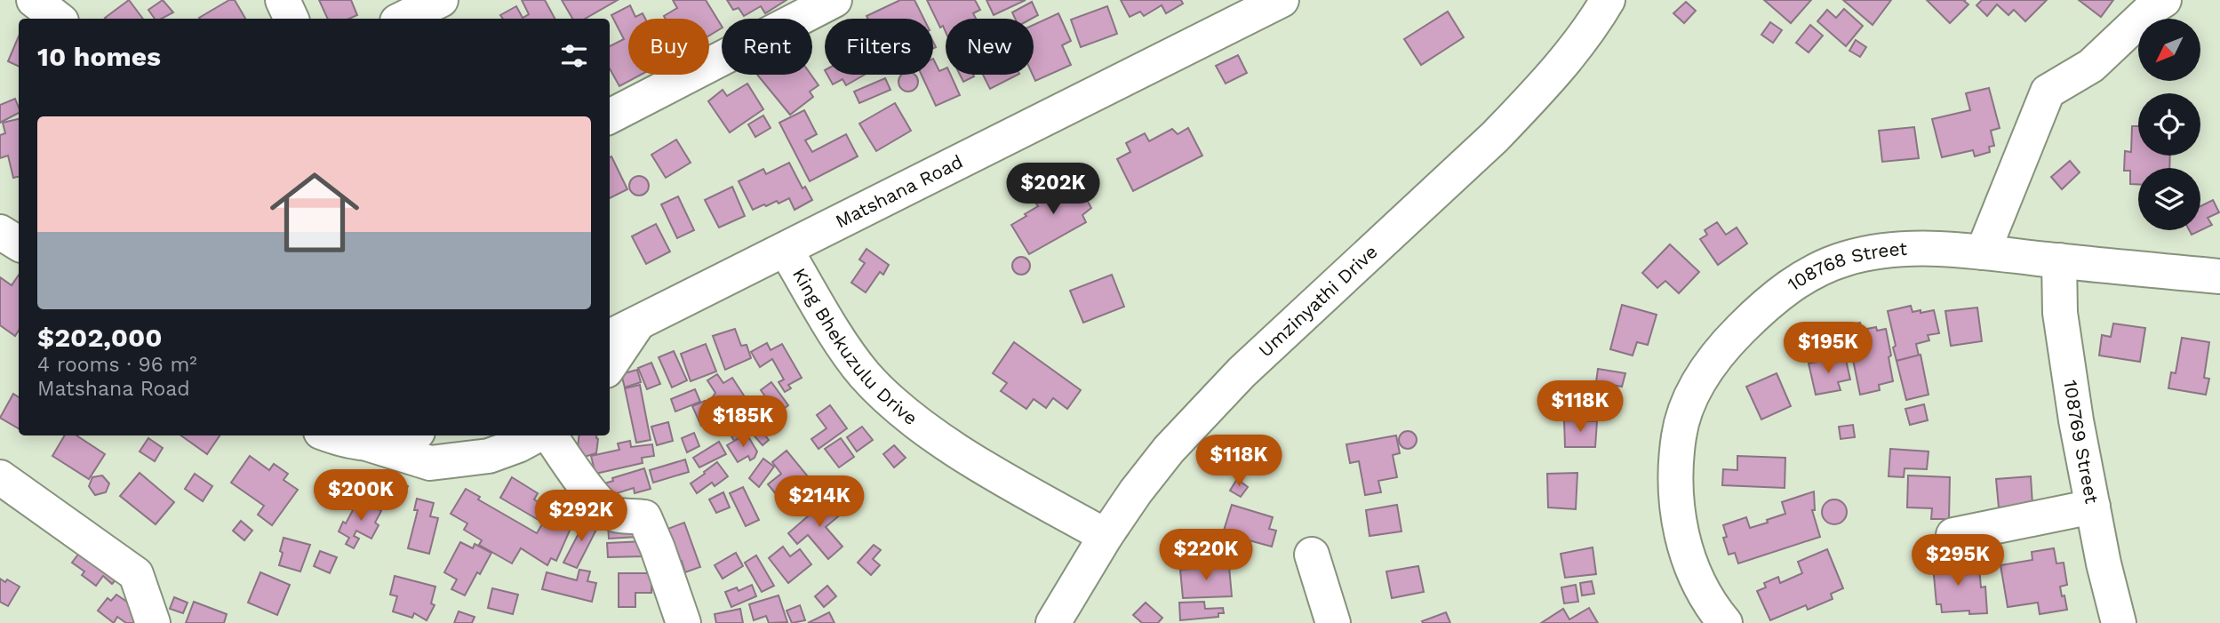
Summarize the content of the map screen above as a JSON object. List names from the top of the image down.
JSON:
{
  "streets": {
    "street": [
      "Matshana Road",
      "108768 Street",
      "Umzinyathi Drive",
      "King Bhekuzulu Drive",
      "108769 Street"
    ]
  },
  "crossings": [
    ["Matshana Road", "King Bhekuzulu Drive"],
    ["108768 Street", "108769 Street"],
    ["Umzinyathi Drive", "King Bhekuzulu Drive"]
  ],
  "north": "bottom left",
  "page": {
    "chip": [
      "Buy",
      "Rent",
      "Filters",
      "New"
    ],
    "heading": "10 homes",
    "list": [
      {
        "name": "$202,000",
        "note": "4 rooms · 96 m² · Matshana Road"
      }
    ],
    "price": [
      "$202K",
      "$195K",
      "$118K",
      "$185K",
      "$118K",
      "$200K",
      "$214K",
      "$292K",
      "$220K",
      "$295K"
    ]
  }
}
